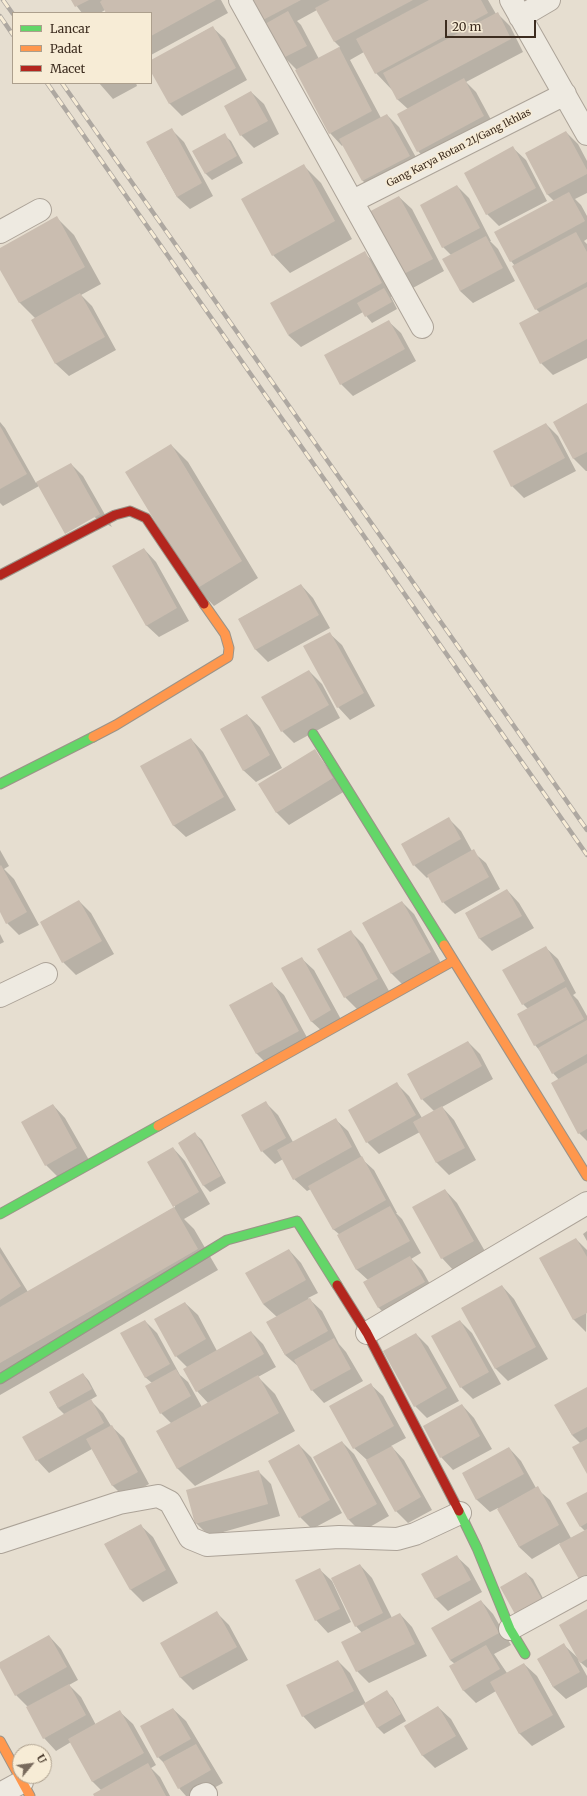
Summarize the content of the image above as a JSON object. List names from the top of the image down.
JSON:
{
  "streets": {
    "street": ["Gang Karya Rotan 21/Gang Ikhlas"]
  },
  "legend": ["Lancar", "Padat", "Macet"],
  "scale_bar": "20 m",
  "north": "top right"
}
